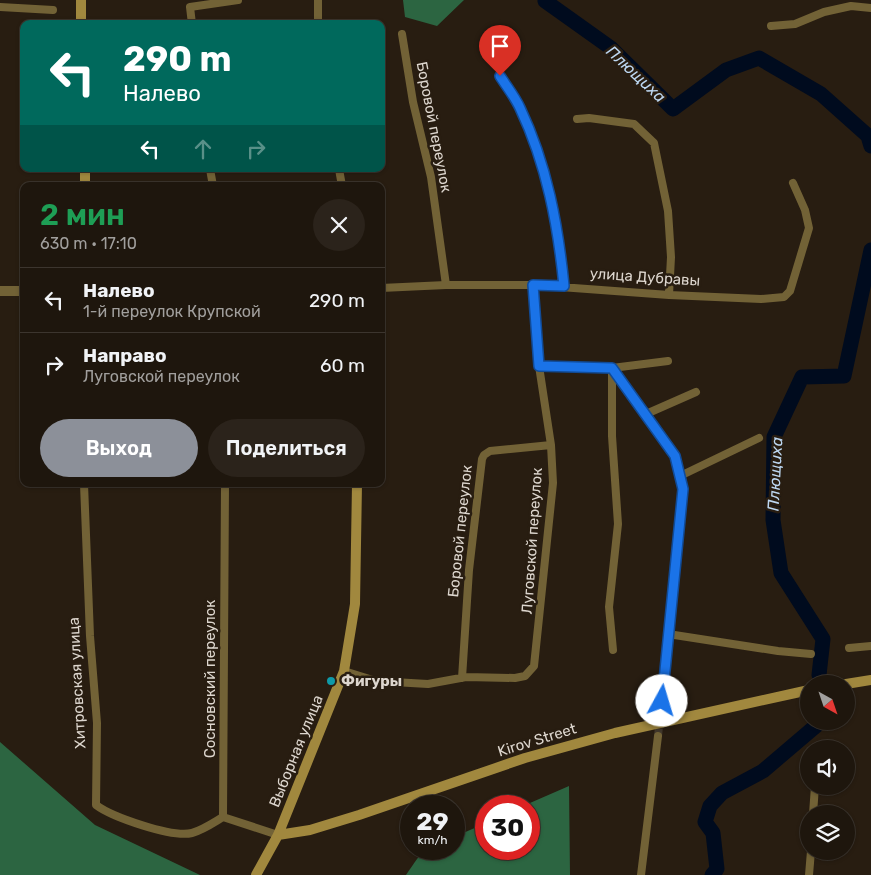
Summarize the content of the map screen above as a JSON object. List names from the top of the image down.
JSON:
{
  "streets": {
    "main road": ["Kirov Street", "Выборная улица"],
    "street": [
      "Боровой переулок",
      "улица Дубравы",
      "Луговской переулок",
      "Сосновский переулок",
      "Хитровская улица"
    ]
  },
  "crossings": [
    ["Боровой переулок", "улица Дубравы"],
    ["Боровой переулок", "Луговской переулок"],
    ["улица Дубравы", "Луговской переулок"],
    ["Сосновский переулок", "Хитровская улица"],
    ["Kirov Street", "Выборная улица"]
  ],
  "water": ["Плющиха"],
  "places": ["Фигуры"],
  "north": "bottom right",
  "page": {
    "turn": ["290 m", "Налево"],
    "heading": ["2 мин", "630 m · 17:10"],
    "list": [
      {
        "name": "Налево",
        "note": "1-й переулок Крупской",
        "value": "290 m"
      },
      {
        "name": "Направо",
        "note": "Луговской переулок",
        "value": "60 m"
      }
    ],
    "buttons": ["Выход", "Поделиться"],
    "speed": "29 km/h",
    "limit": "30"
  }
}
